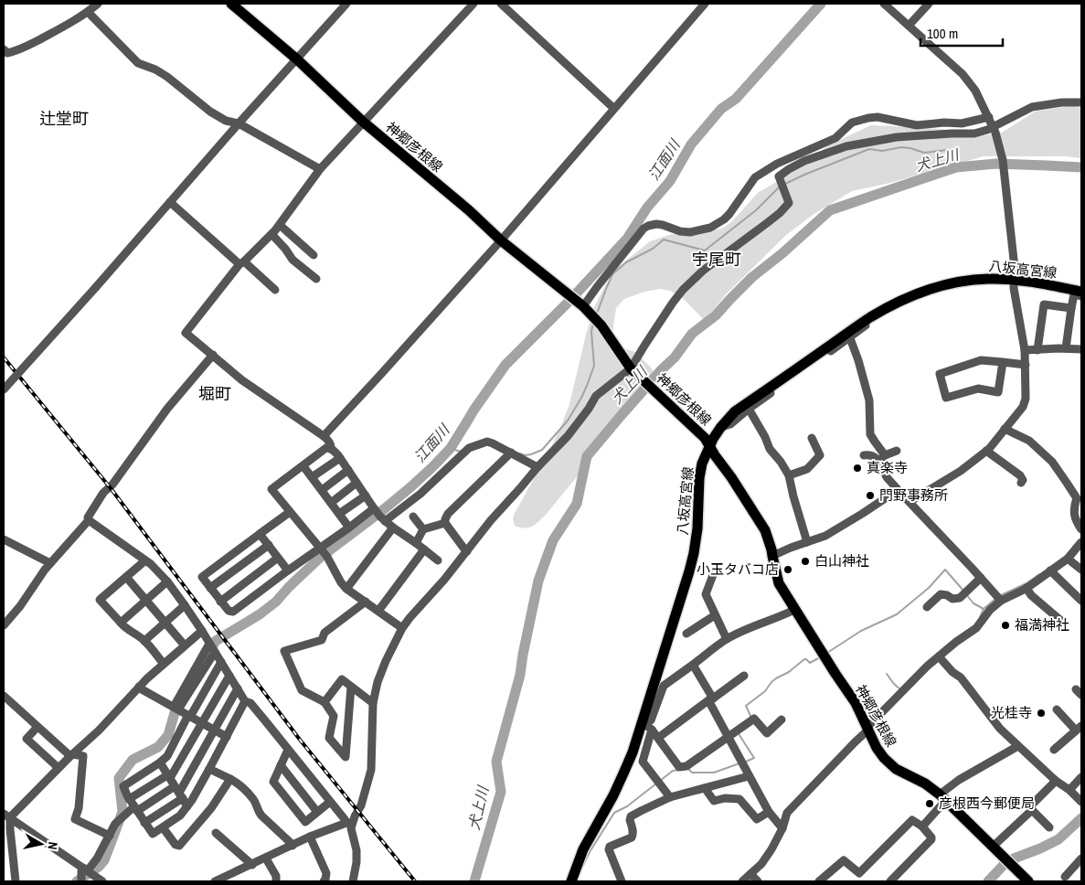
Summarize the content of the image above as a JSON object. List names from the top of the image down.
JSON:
{
  "streets": {
    "main road": ["神郷彦根線", "八坂高宮線"]
  },
  "crossings": [
    ["神郷彦根線", "八坂高宮線"]
  ],
  "districts": ["辻堂町", "宇尾町", "堀町"],
  "water": ["江面川", "犬上川"],
  "places": [
    "真楽寺",
    "門野事務所",
    "白山神社",
    "小玉タバコ店",
    "福満神社",
    "光桂寺",
    "彦根西今郵便局"
  ],
  "scale_bar": "100 m",
  "north": "right"
}
